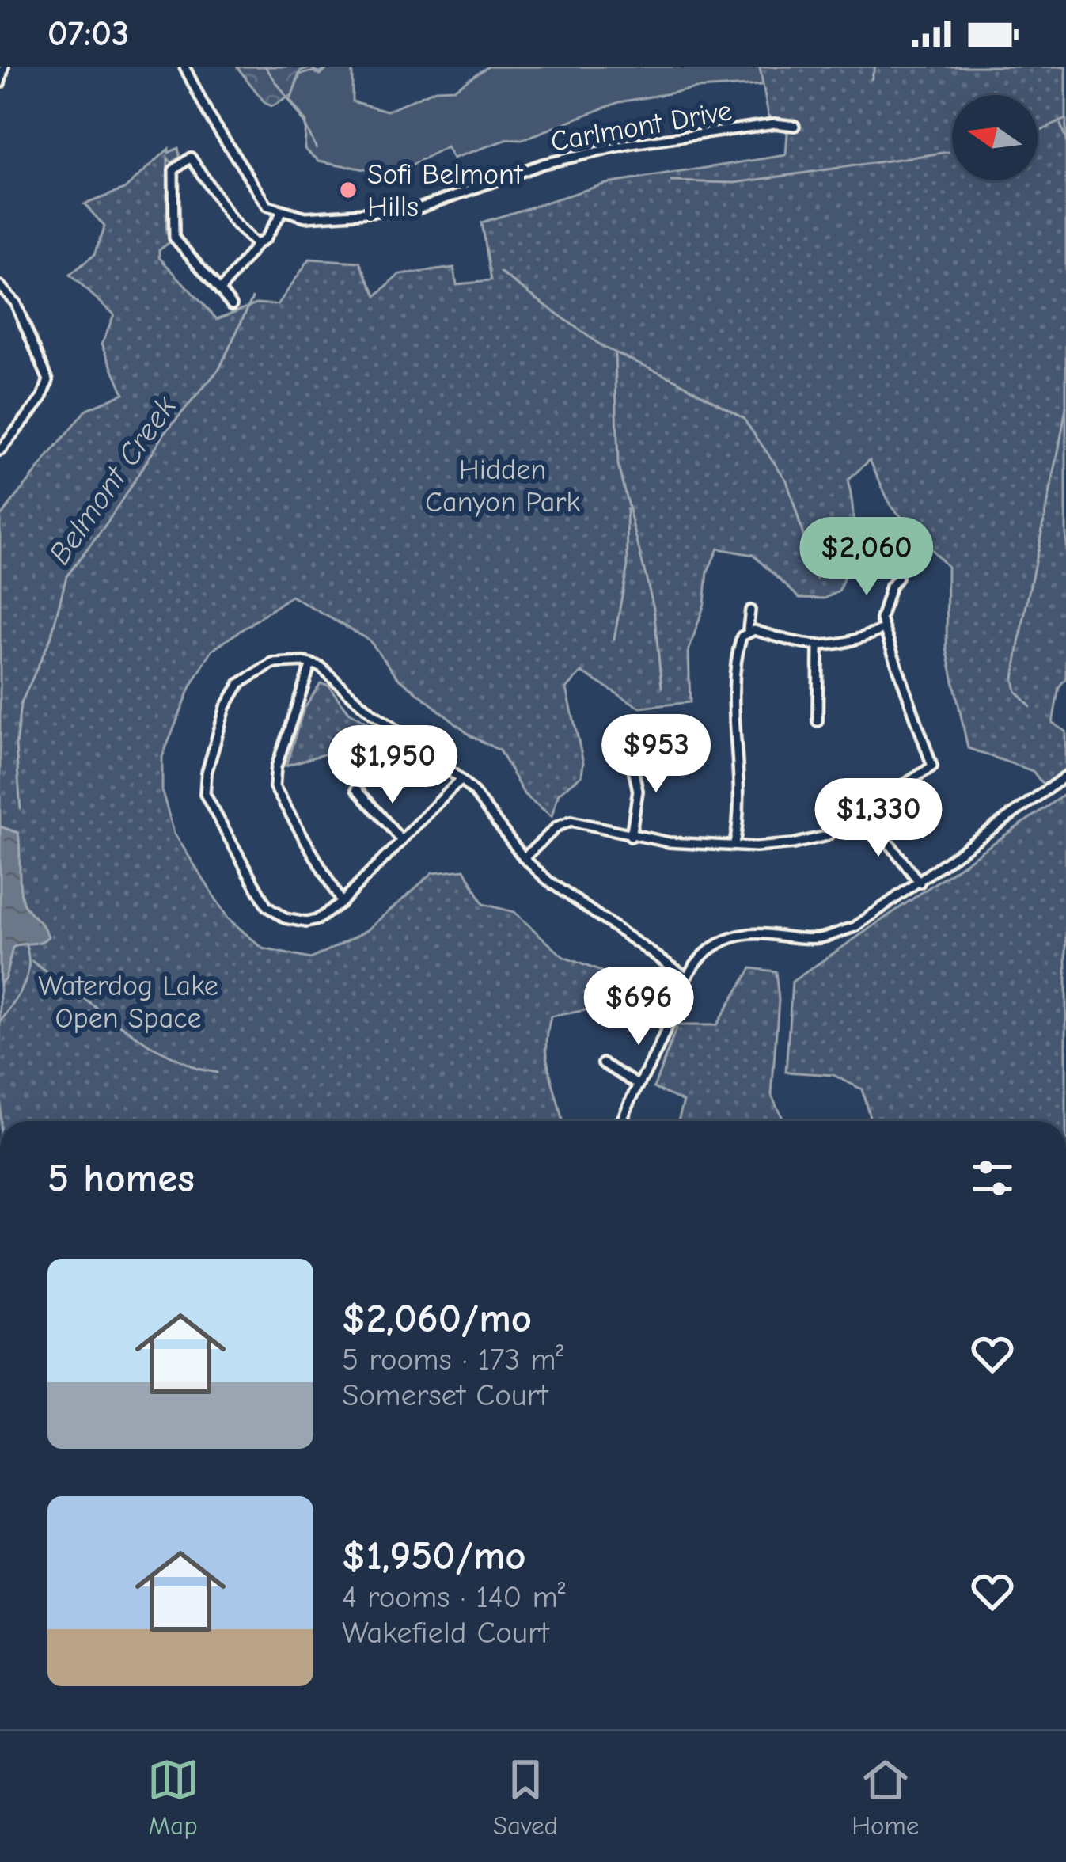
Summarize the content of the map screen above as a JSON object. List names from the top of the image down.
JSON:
{
  "streets": {
    "street": ["Carlmont Drive"]
  },
  "water": ["Belmont Creek"],
  "parks": ["Hidden Canyon Park", "Waterdog Lake Open Space"],
  "places": ["Sofi Belmont Hills"],
  "north": "left",
  "page": {
    "status": "07:03",
    "price": [
      "$2,060",
      "$953",
      "$1,950",
      "$1,330",
      "$696"
    ],
    "heading": "5 homes",
    "list": [
      {
        "name": "$2,060/mo",
        "note": "5 rooms · 173 m² · Somerset Court"
      },
      {
        "name": "$1,950/mo",
        "note": "4 rooms · 140 m² · Wakefield Court"
      }
    ],
    "tabs": ["Map", "Saved", "Home"]
  }
}
